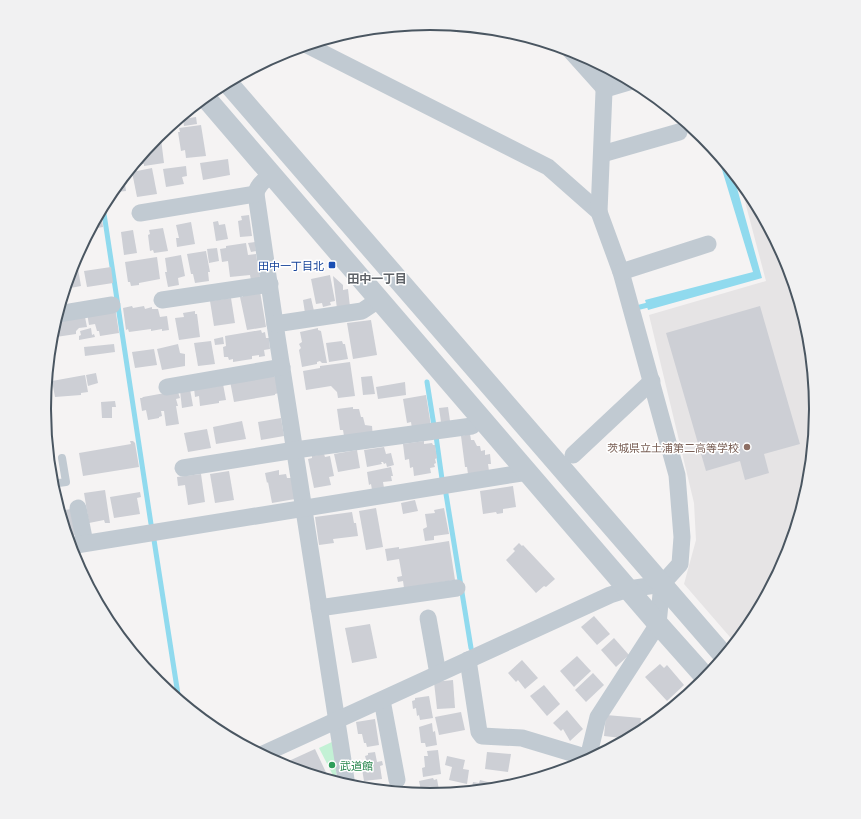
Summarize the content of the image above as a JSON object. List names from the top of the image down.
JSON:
{
  "districts": ["田中一丁目"],
  "places": {
    "transit": ["田中一丁目北"],
    "other": ["茨城県立土浦第二高等学校", "武道館"]
  }
}
